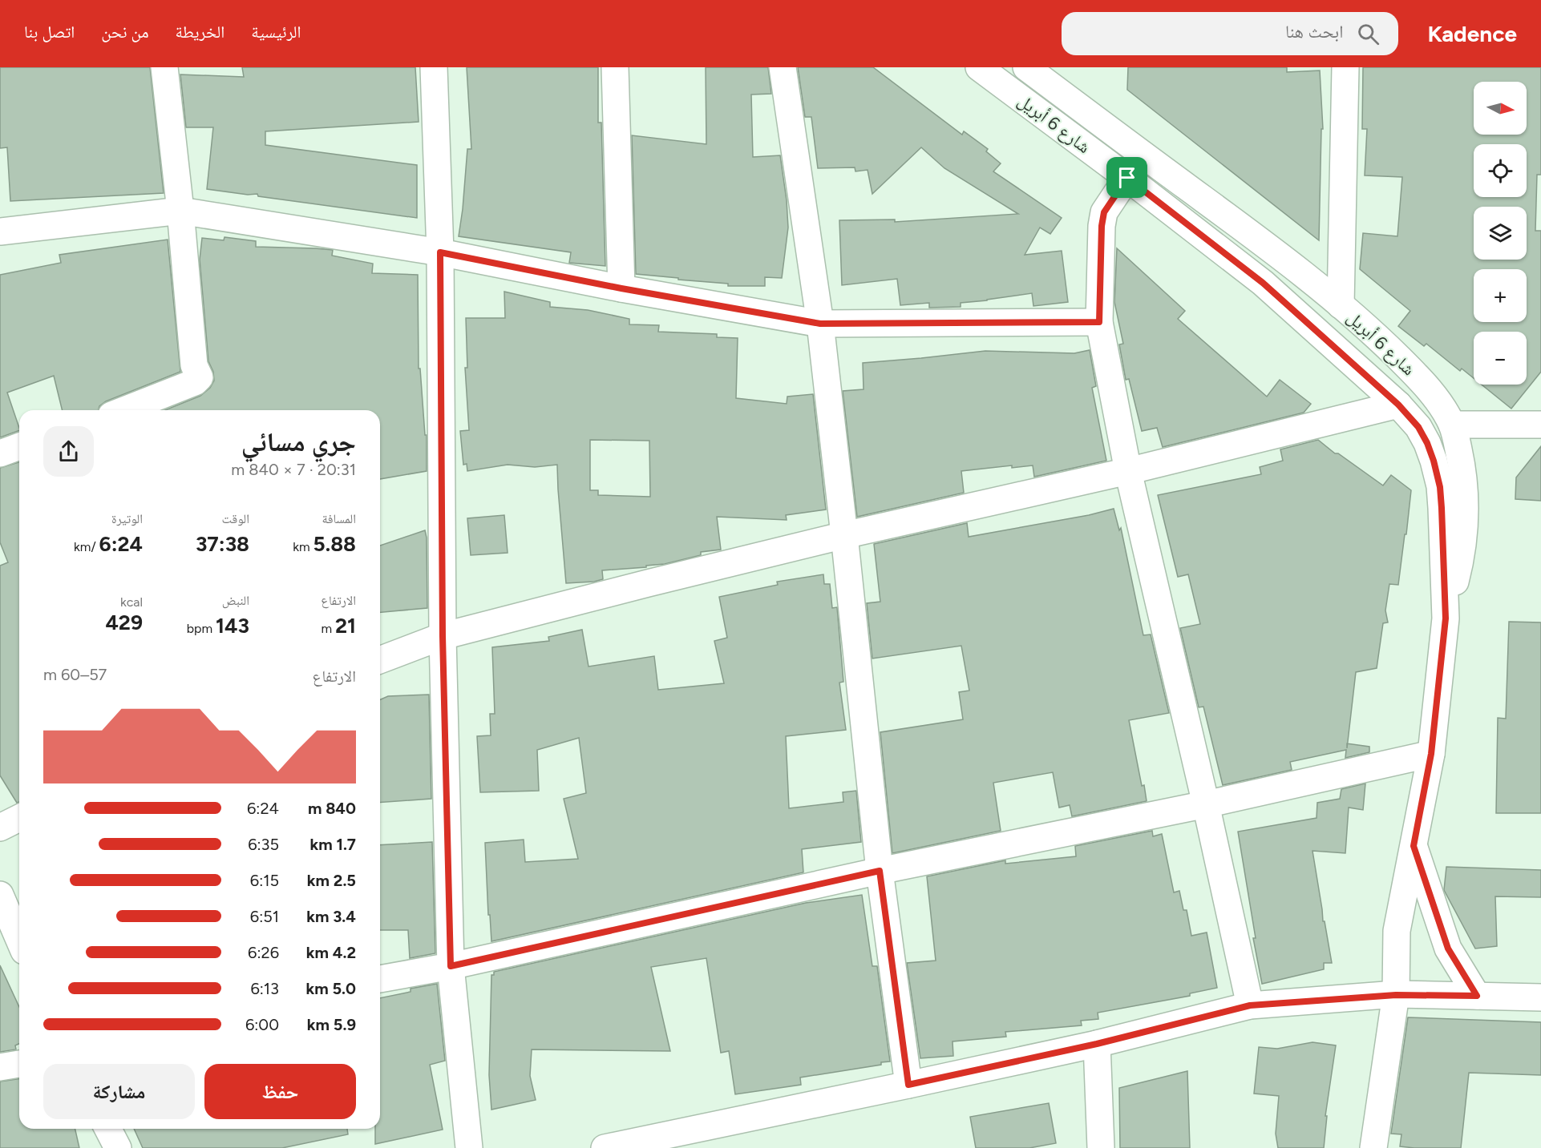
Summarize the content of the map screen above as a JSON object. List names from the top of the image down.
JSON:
{
  "streets": {
    "street": ["شارع 6 أبريل"]
  },
  "north": "right",
  "page": {
    "header": "Kadence",
    "search": "ابحث هنا",
    "nav": [
      "الرئيسية",
      "الخريطة",
      "من نحن",
      "اتصل بنا"
    ],
    "map_buttons": ["+", "−"],
    "heading": ["جري مسائي", "20:31 · 7 × 840 m"],
    "stats": [
      ["المسافة", "5.88 km"],
      ["الوقت", "37:38"],
      ["الوتيرة", "6:24 /km"],
      ["الارتفاع", "21 m"],
      ["النبض", "143 bpm"],
      ["kcal", "429"]
    ],
    "chart": ["الارتفاع", "57–60 m"],
    "list": [
      {
        "name": "840 m",
        "note": "6:24"
      },
      {
        "name": "1.7 km",
        "note": "6:35"
      },
      {
        "name": "2.5 km",
        "note": "6:15"
      },
      {
        "name": "3.4 km",
        "note": "6:51"
      },
      {
        "name": "4.2 km",
        "note": "6:26"
      },
      {
        "name": "5.0 km",
        "note": "6:13"
      },
      {
        "name": "5.9 km",
        "note": "6:00"
      }
    ],
    "buttons": ["حفظ", "مشاركة"]
  }
}
